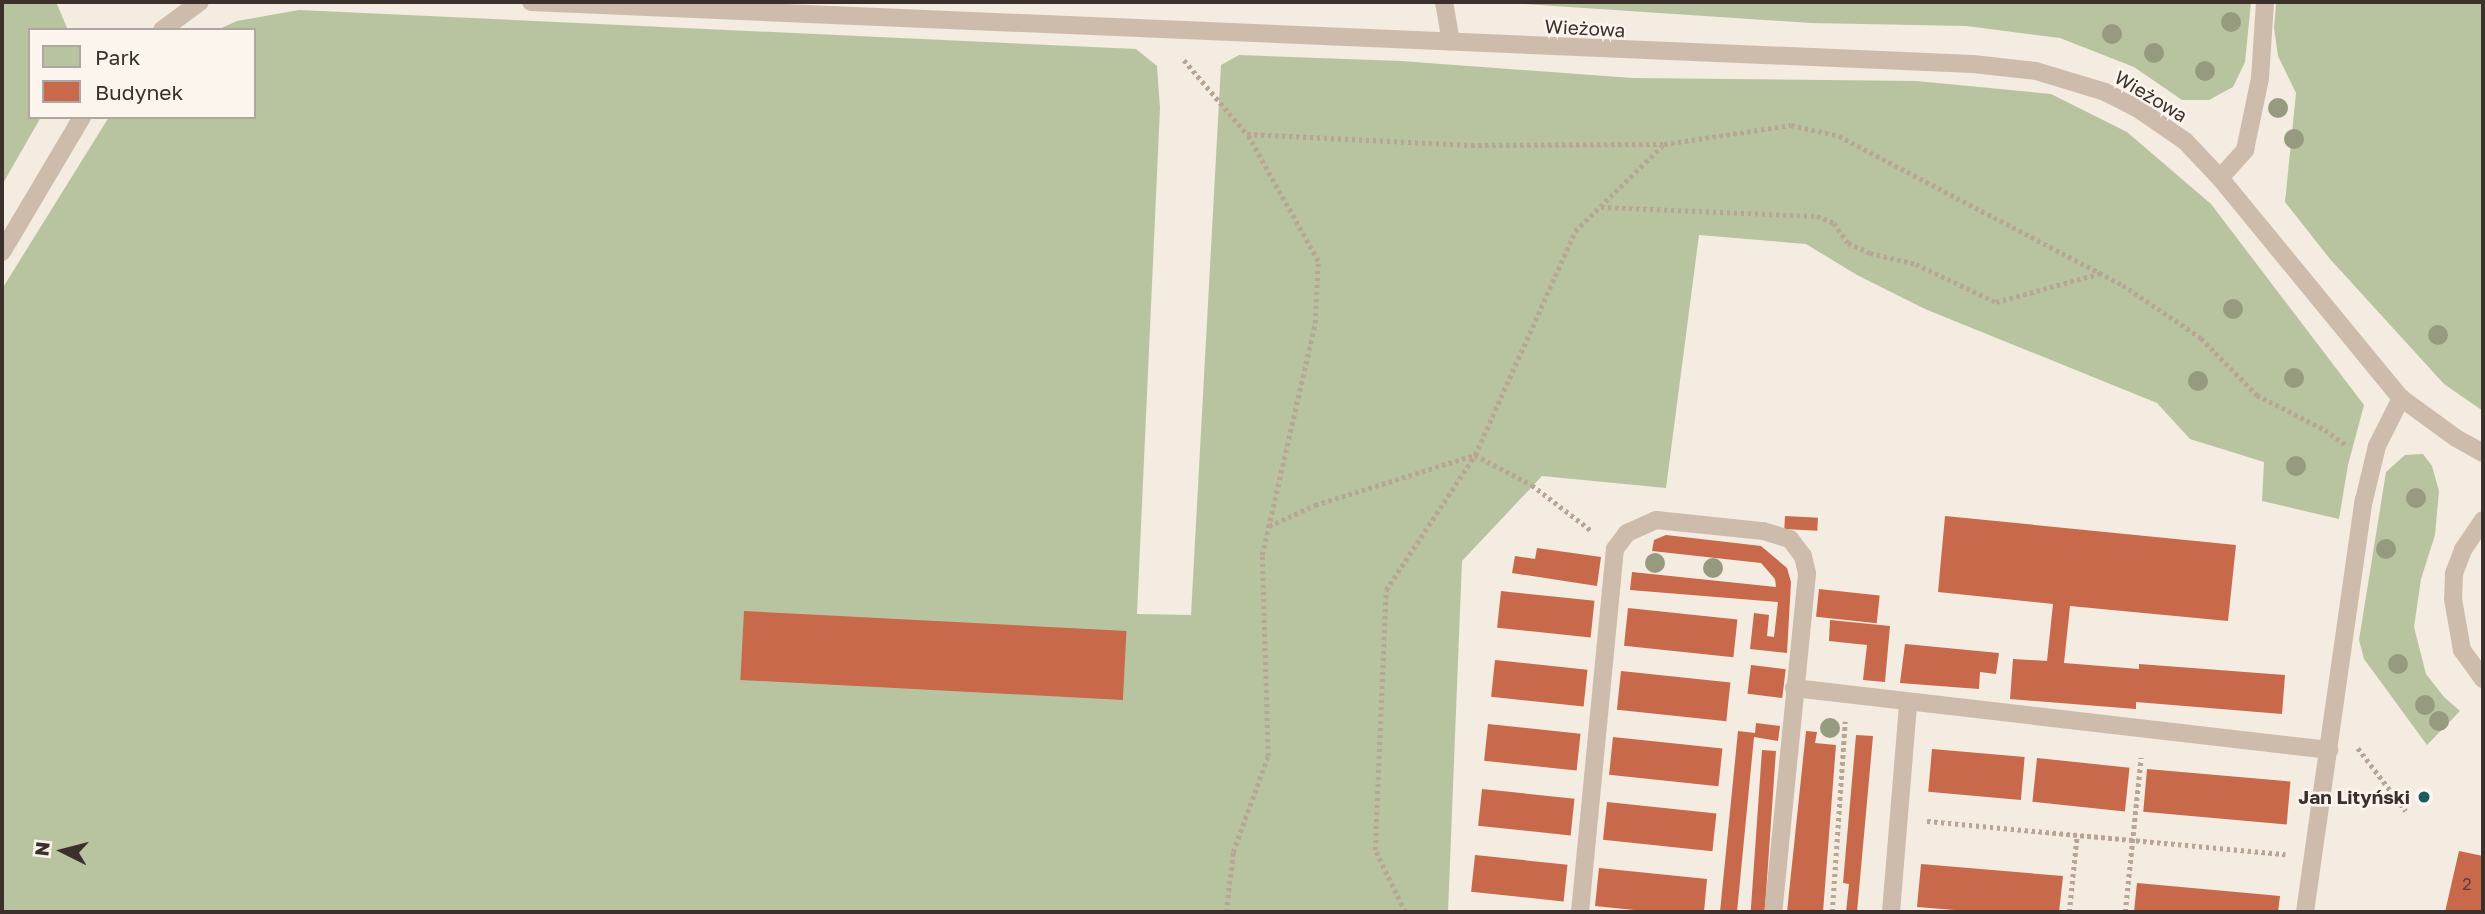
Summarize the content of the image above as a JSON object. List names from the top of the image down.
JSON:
{
  "streets": {
    "lane": ["Wieżowa"]
  },
  "places": ["Jan Lityński"],
  "house_numbers": ["2"],
  "legend": ["Park", "Budynek"],
  "north": "left"
}
